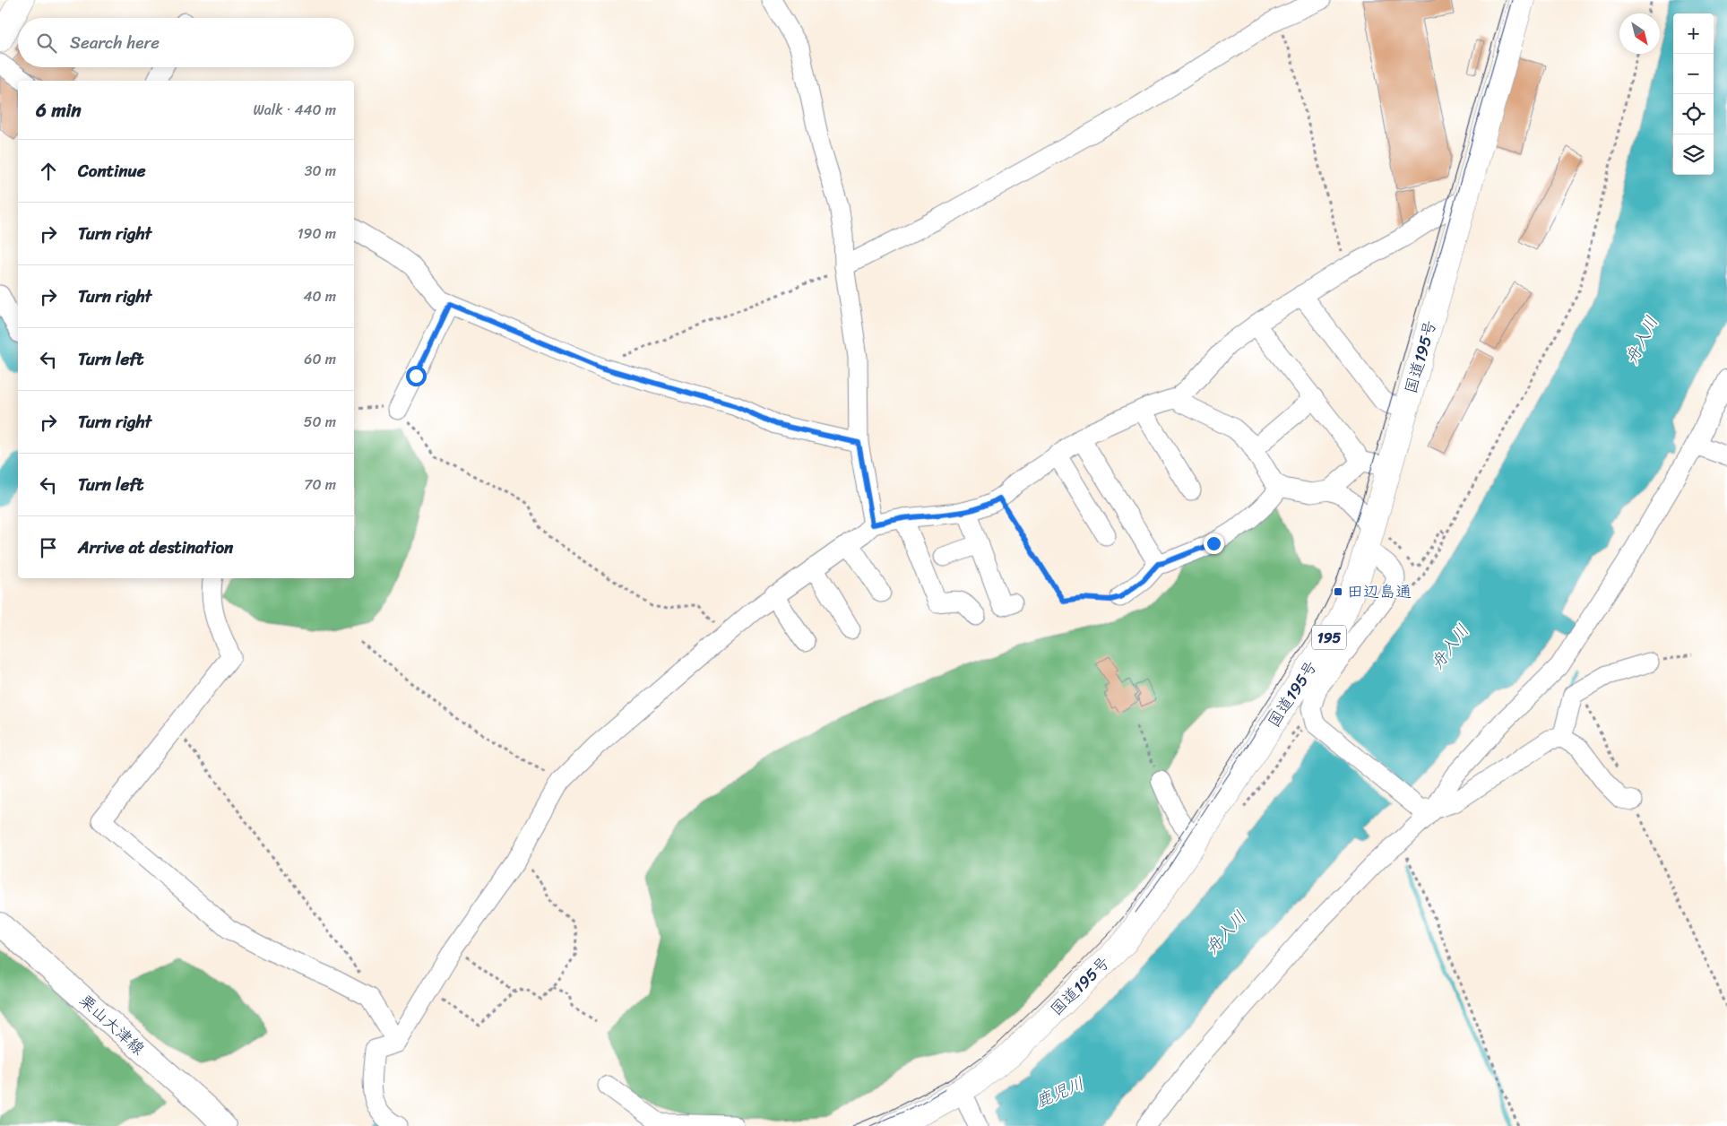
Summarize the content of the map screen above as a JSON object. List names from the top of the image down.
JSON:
{
  "streets": {
    "highway": ["国道195号", "195"],
    "main road": ["栗山大津線"]
  },
  "water": ["舟入川", "鹿児川"],
  "places": {
    "transit": ["田辺島通"]
  },
  "north": "bottom right",
  "page": {
    "map_buttons": ["+", "−"],
    "search": "Search here",
    "heading": ["6 min", "Walk · 440 m"],
    "list": [
      ["Continue", "30 m"],
      ["Turn right", "190 m"],
      ["Turn right", "40 m"],
      ["Turn left", "60 m"],
      ["Turn right", "50 m"],
      ["Turn left", "70 m"],
      "Arrive at destination"
    ]
  }
}
